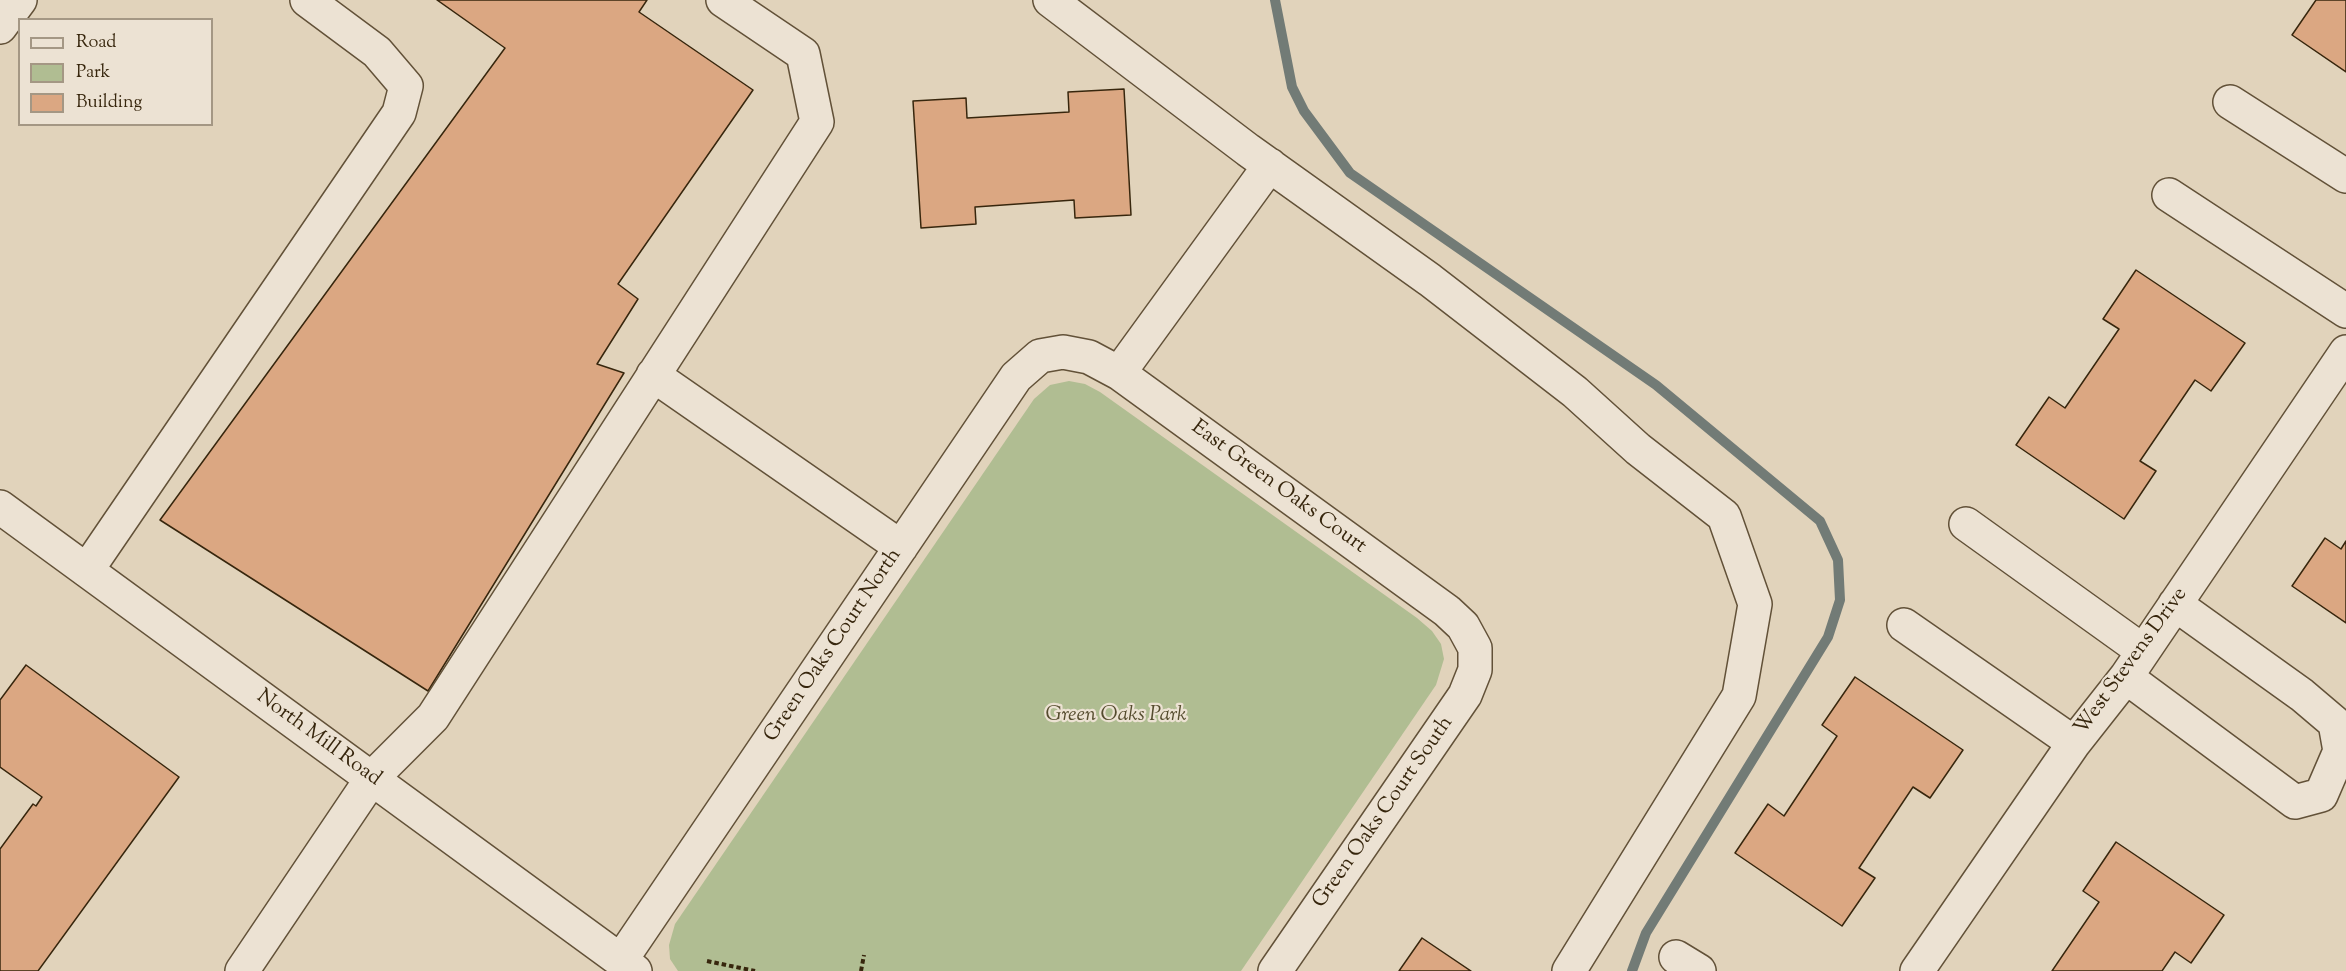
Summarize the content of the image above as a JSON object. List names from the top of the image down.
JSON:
{
  "streets": {
    "street": [
      "East Green Oaks Court",
      "Green Oaks Court North",
      "West Stevens Drive",
      "North Mill Road",
      "Green Oaks Court South"
    ]
  },
  "crossings": [
    ["East Green Oaks Court", "Green Oaks Court North"],
    ["East Green Oaks Court", "Green Oaks Court South"],
    ["Green Oaks Court North", "North Mill Road"]
  ],
  "parks": ["Green Oaks Park"],
  "legend": ["Road", "Park", "Building"]
}
